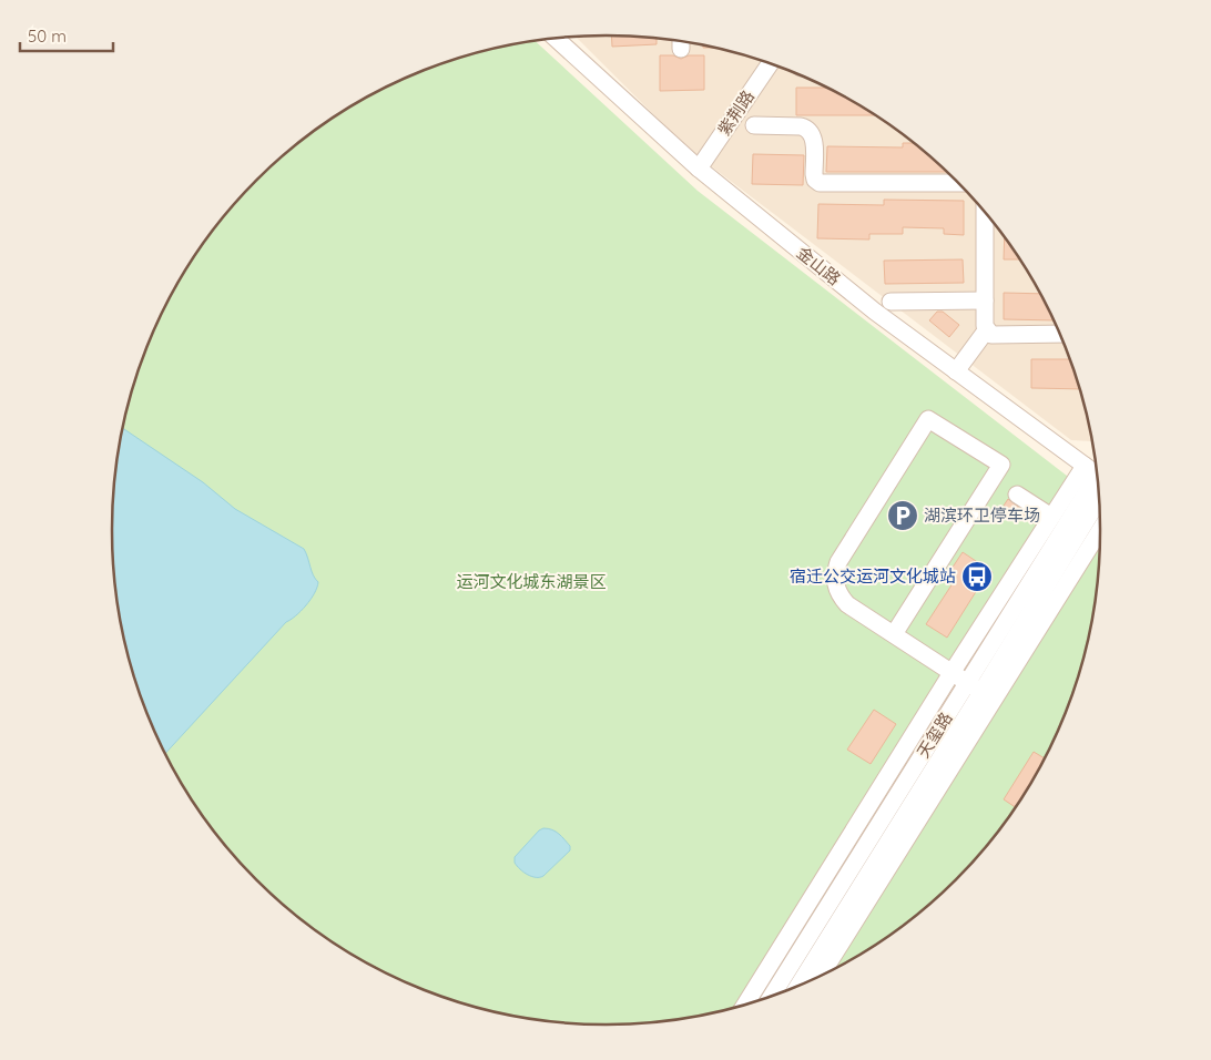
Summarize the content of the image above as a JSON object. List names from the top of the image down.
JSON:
{
  "streets": {
    "street": ["紫荆路", "金山路", "天玺路"]
  },
  "crossings": [
    ["紫荆路", "金山路"]
  ],
  "parks": ["运河文化城东湖景区"],
  "places": {
    "parking": ["湖滨环卫停车场"],
    "bus stop": ["宿迁公交运河文化城站"]
  },
  "scale_bar": "50 m"
}
